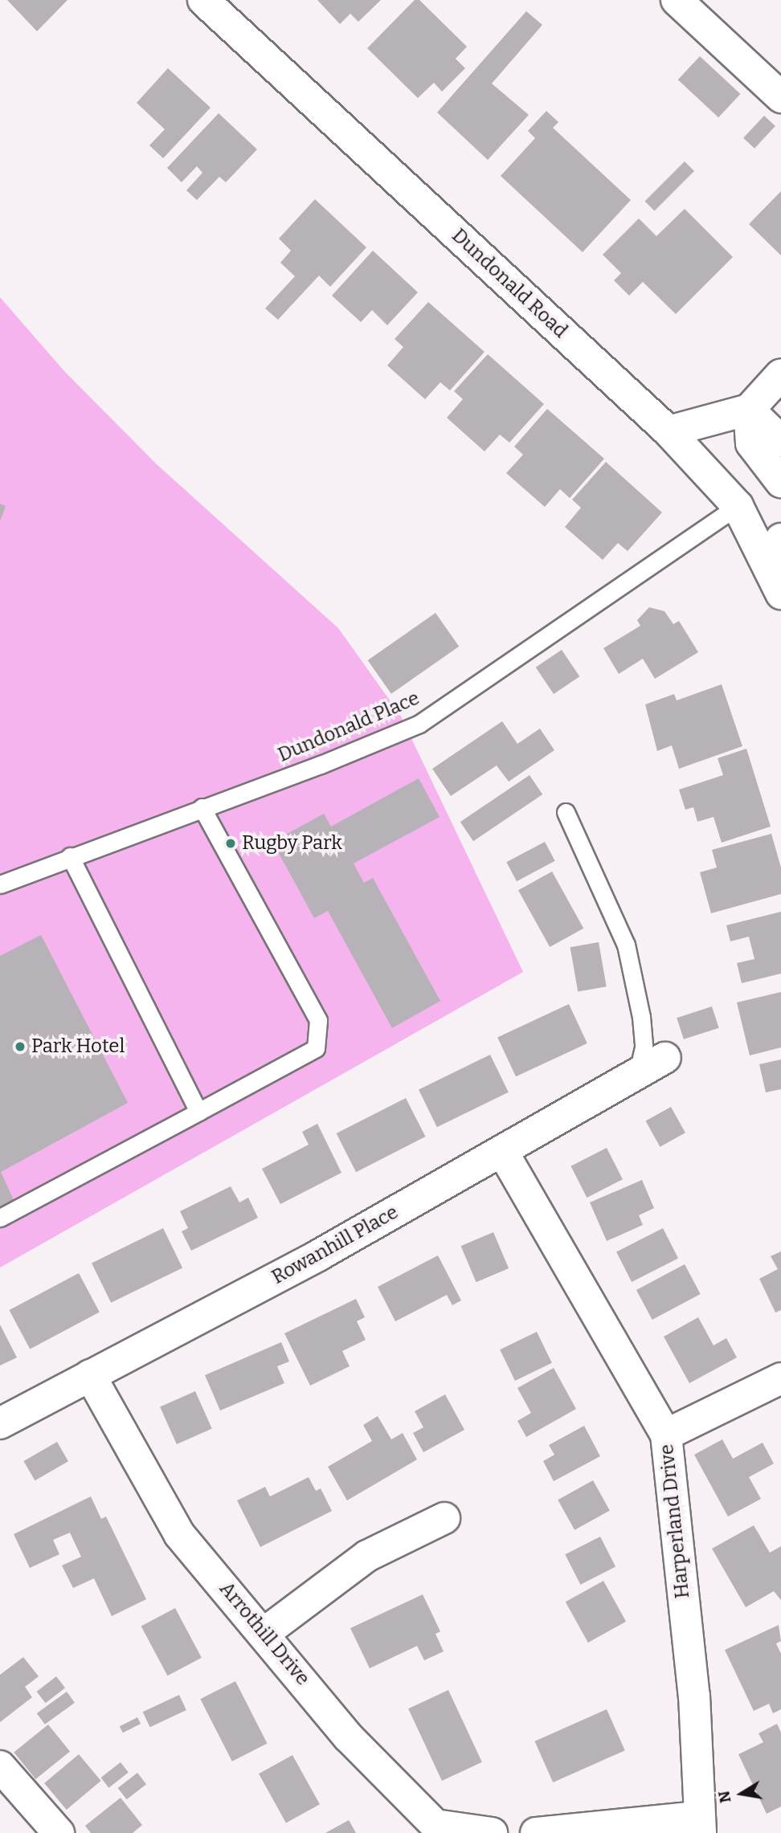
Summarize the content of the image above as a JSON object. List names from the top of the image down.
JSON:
{
  "streets": {
    "street": [
      "Dundonald Road",
      "Rowanhill Place",
      "Harperland Drive",
      "Arrothill Drive"
    ],
    "lane": ["Dundonald Place"]
  },
  "crossings": [
    ["Dundonald Road", "Dundonald Place"],
    ["Rowanhill Place", "Harperland Drive"],
    ["Rowanhill Place", "Arrothill Drive"]
  ],
  "places": ["Rugby Park", "Park Hotel"],
  "north": "left"
}
